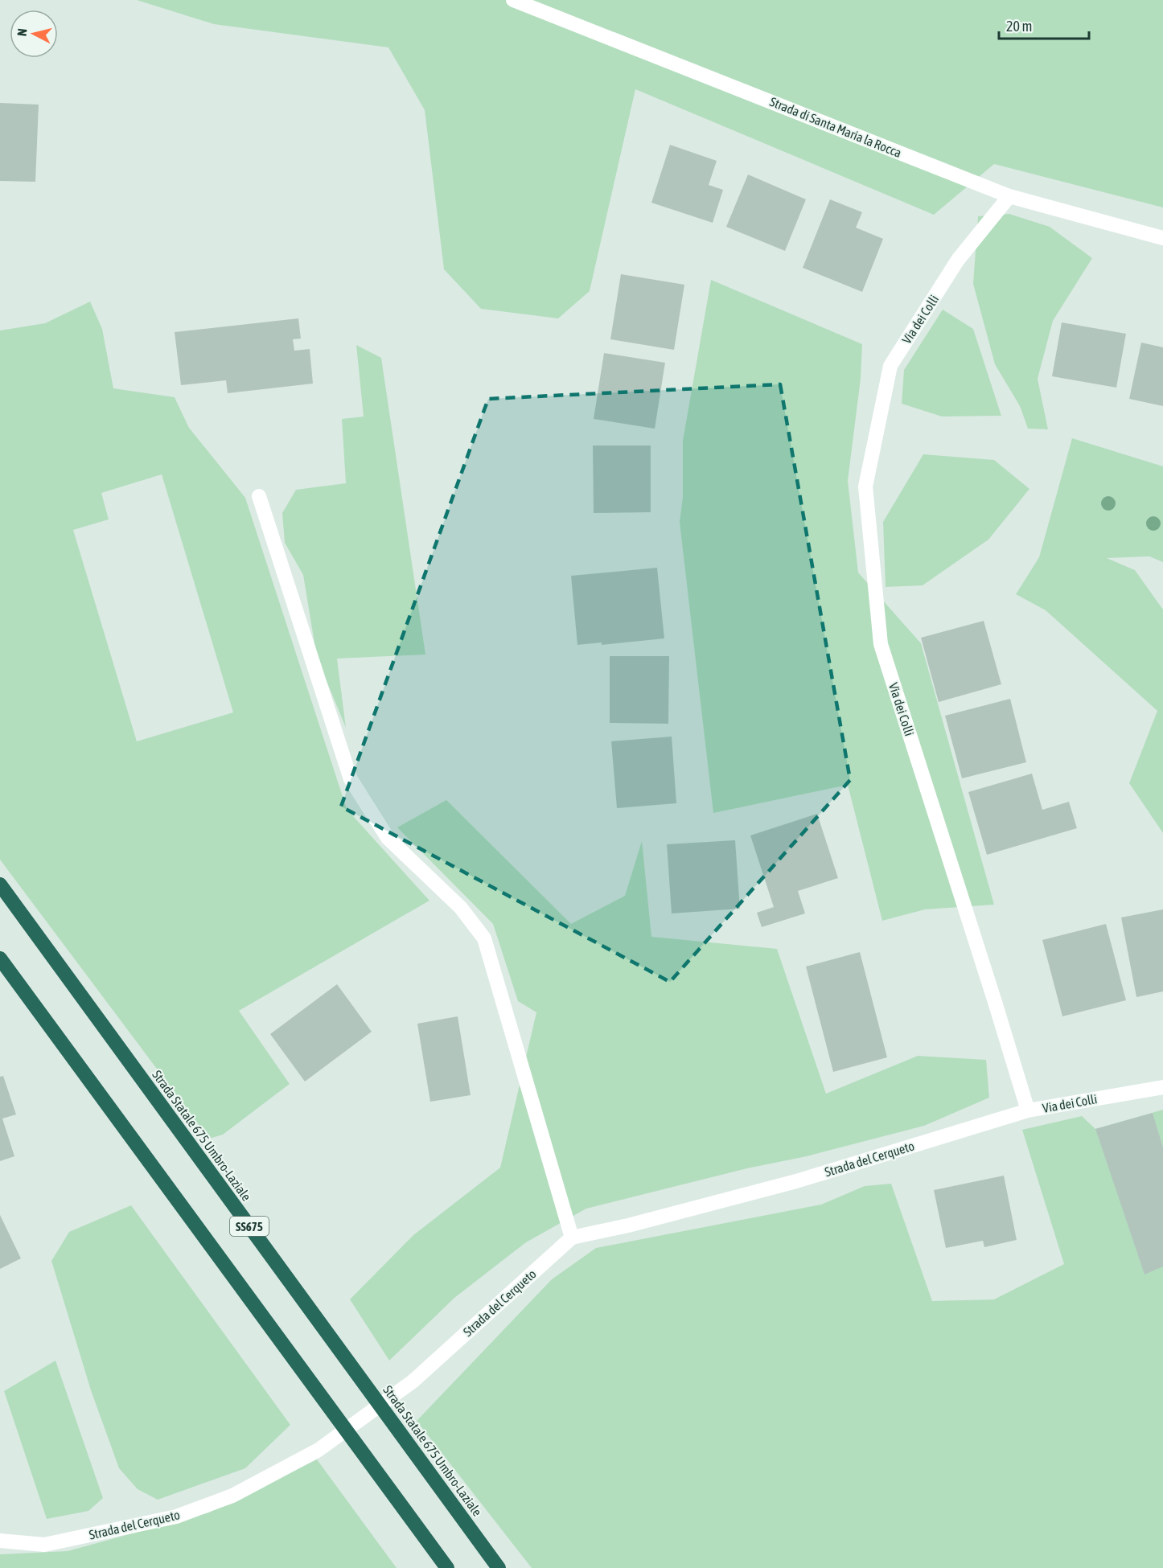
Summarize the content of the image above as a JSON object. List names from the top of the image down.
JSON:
{
  "streets": {
    "highway": ["Strada Statale 675 Umbro-Laziale", "SS675"],
    "street": ["Strada di Santa Maria la Rocca", "Via dei Colli", "Strada del Cerqueto"]
  },
  "crossings": [
    ["Strada di Santa Maria la Rocca", "Via dei Colli"],
    ["Via dei Colli", "Strada del Cerqueto"]
  ],
  "scale_bar": "20 m",
  "north": "left"
}
